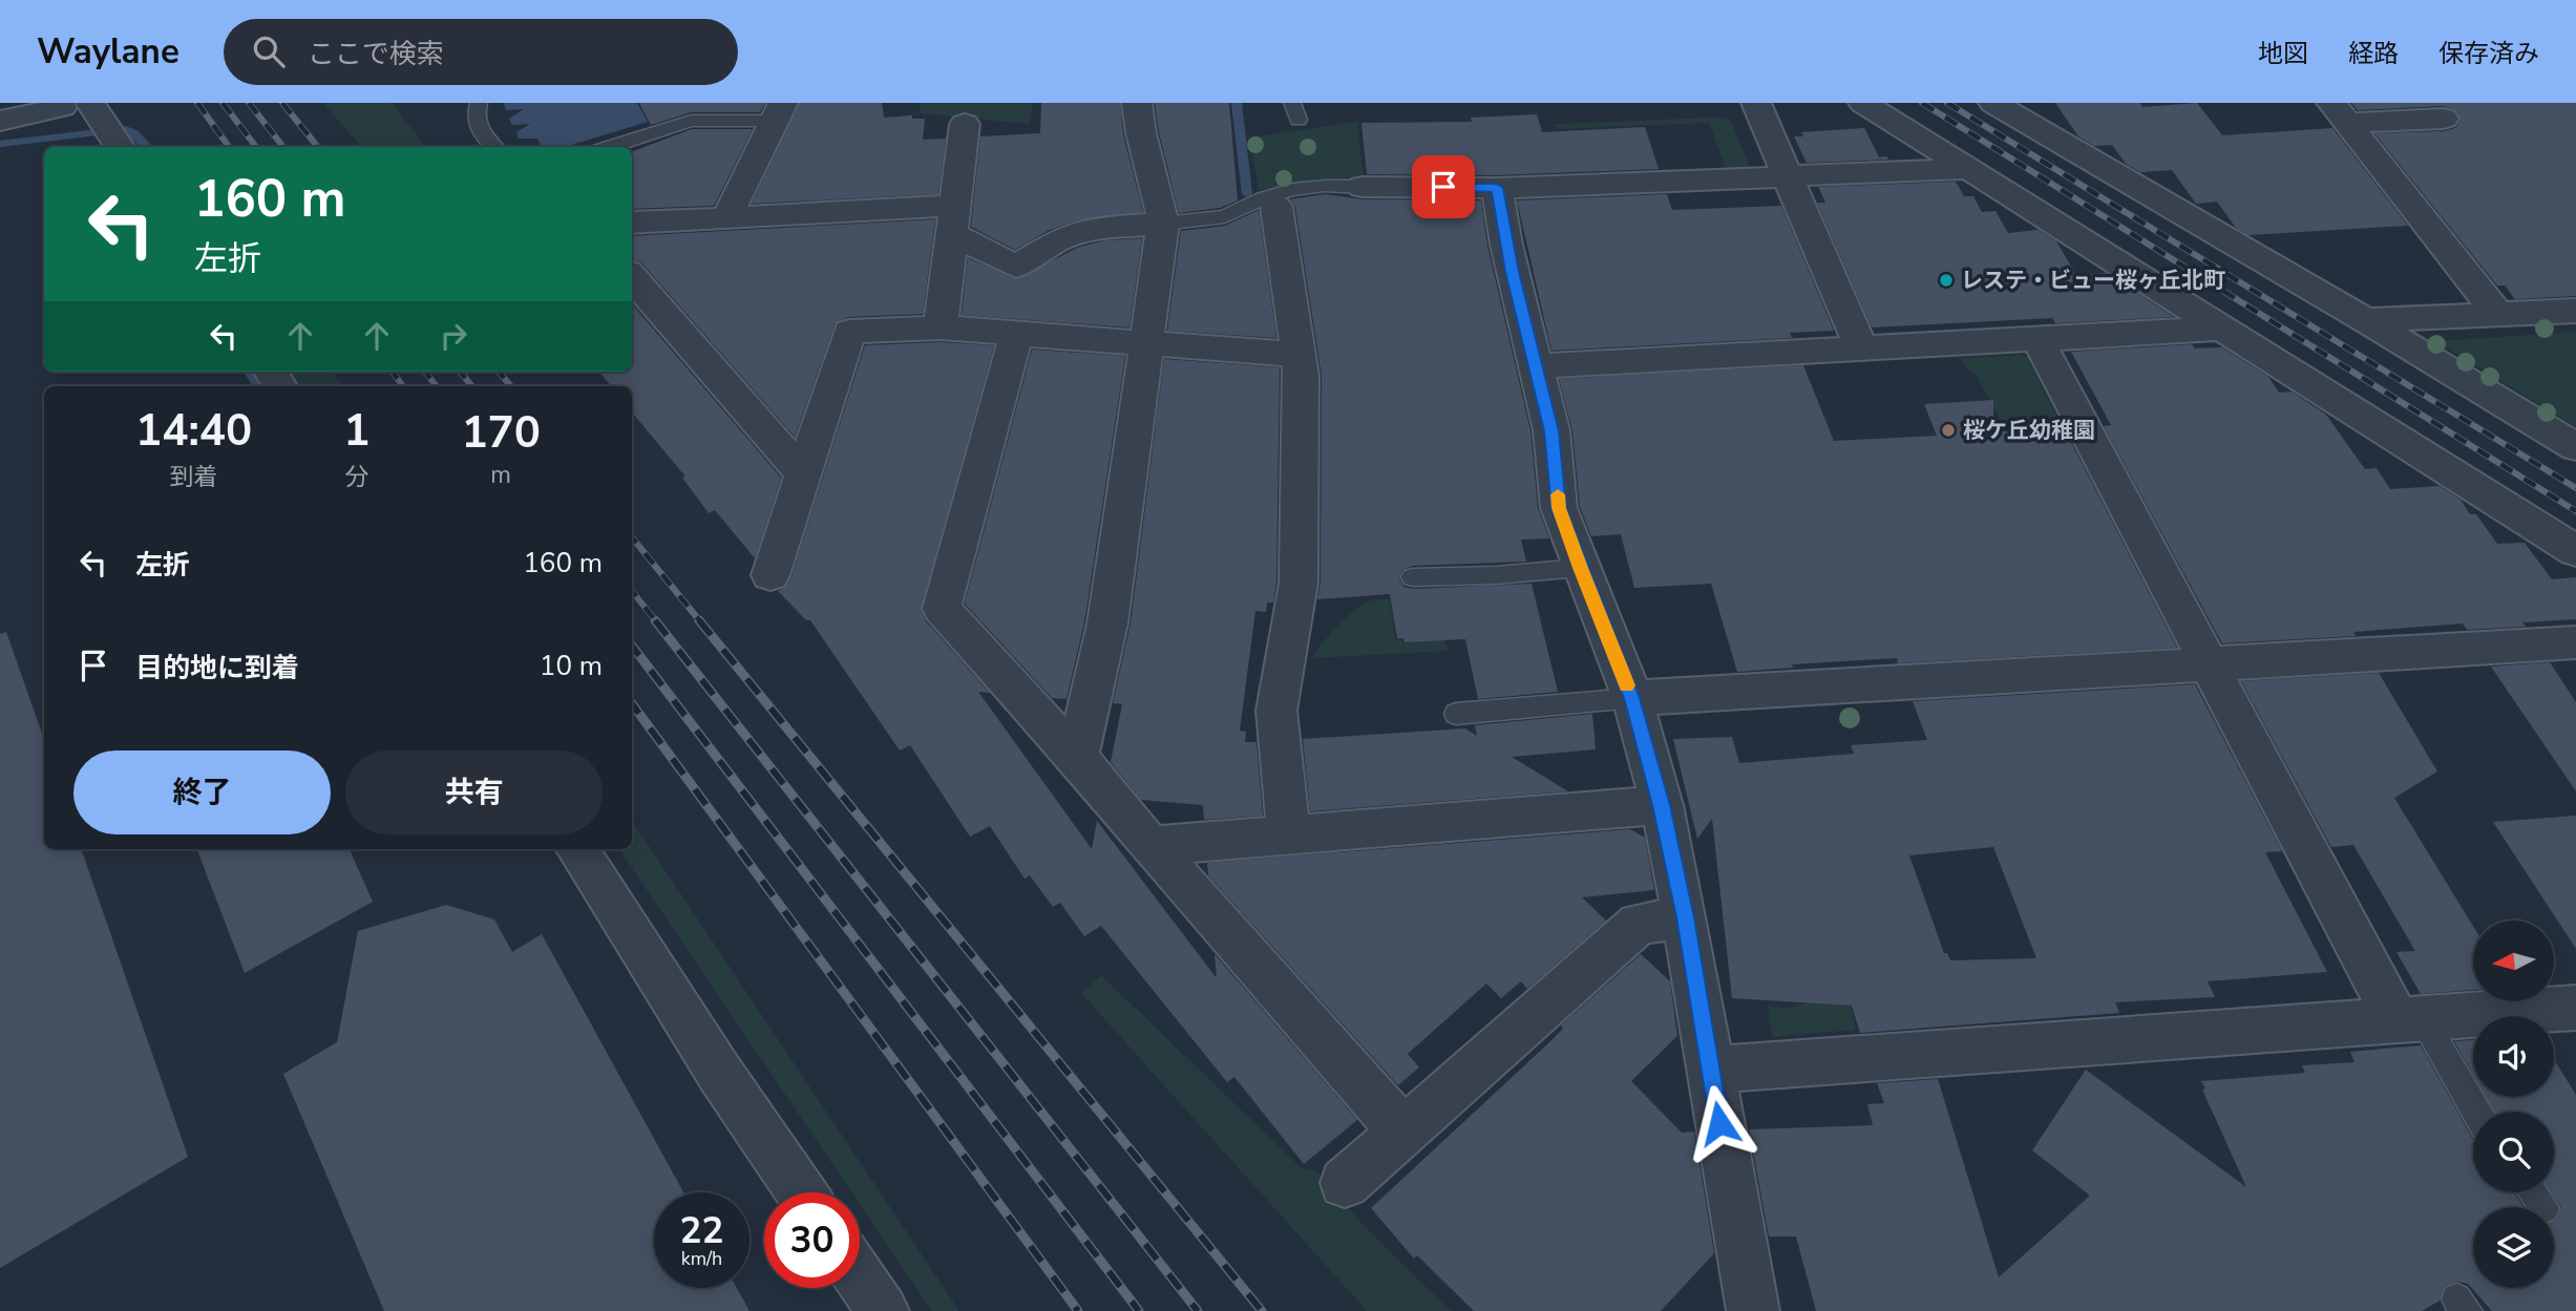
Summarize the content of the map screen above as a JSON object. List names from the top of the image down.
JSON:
{
  "places": ["レステ・ビュー桜ヶ丘北町", "桜ケ丘幼稚園"],
  "north": "left",
  "page": {
    "header": "Waylane",
    "search": "ここで検索",
    "nav": ["地図", "経路", "保存済み"],
    "turn": ["160 m", "左折"],
    "eta": [
      "14:40",
      "到着",
      "1",
      "分",
      "170",
      "m"
    ],
    "list": [
      {
        "name": "左折",
        "value": "160 m"
      },
      {
        "name": "目的地に到着",
        "value": "10 m"
      }
    ],
    "buttons": ["終了", "共有"],
    "speed": "22 km/h",
    "limit": "30"
  }
}
